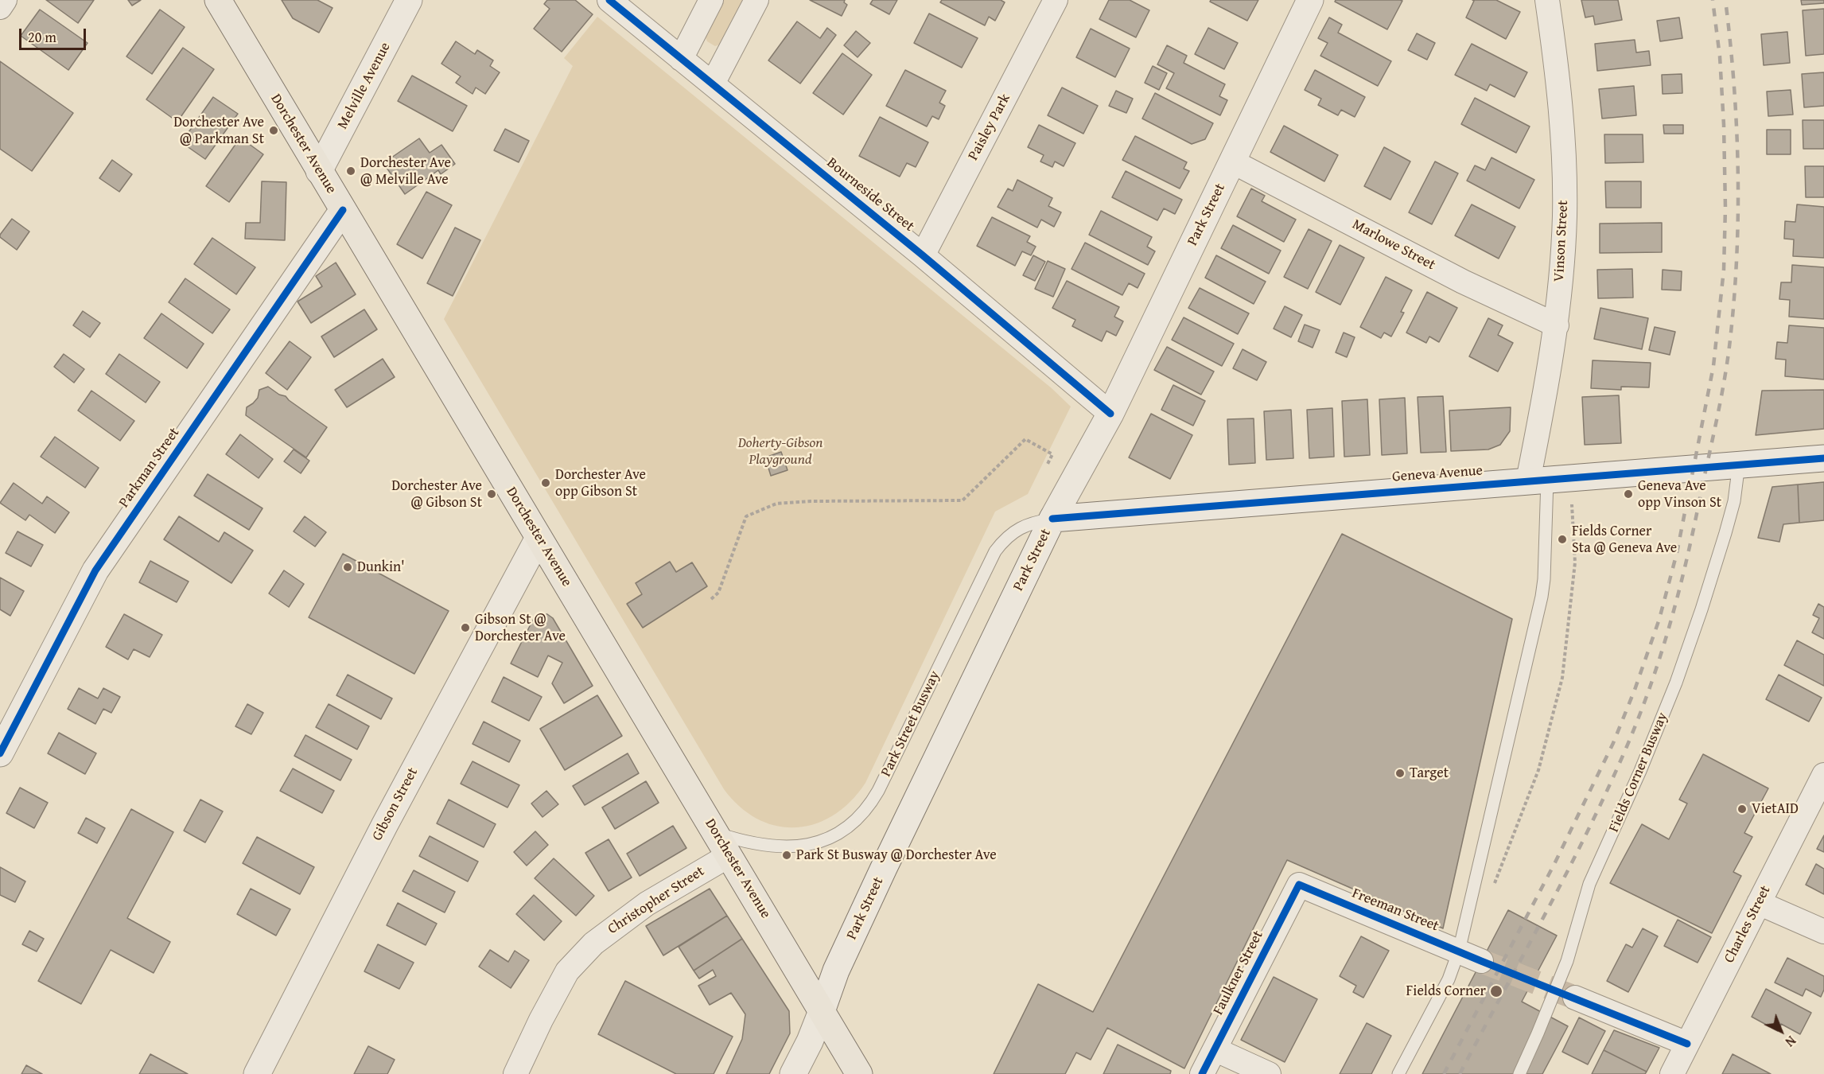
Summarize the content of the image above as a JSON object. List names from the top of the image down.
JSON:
{
  "streets": {
    "main road": ["Dorchester Avenue"],
    "street": [
      "Melville Avenue",
      "Paisley Park",
      "Bourneside Street",
      "Park Street",
      "Vinson Street",
      "Marlowe Street",
      "Parkman Street",
      "Geneva Avenue",
      "Gibson Street",
      "Christopher Street",
      "Freeman Street",
      "Charles Street",
      "Faulkner Street"
    ],
    "lane": ["Park Street Busway", "Fields Corner Busway"]
  },
  "crossings": [
    ["Melville Avenue", "Dorchester Avenue"],
    ["Paisley Park", "Bourneside Street"],
    ["Dorchester Avenue", "Park Street"],
    ["Dorchester Avenue", "Parkman Street"],
    ["Dorchester Avenue", "Park Street Busway"],
    ["Dorchester Avenue", "Gibson Street"],
    ["Dorchester Avenue", "Christopher Street"],
    ["Bourneside Street", "Park Street"],
    ["Park Street", "Marlowe Street"],
    ["Park Street", "Geneva Avenue"],
    ["Park Street", "Park Street Busway"],
    ["Vinson Street", "Marlowe Street"],
    ["Vinson Street", "Geneva Avenue"],
    ["Geneva Avenue", "Park Street Busway"],
    ["Geneva Avenue", "Fields Corner Busway"],
    ["Freeman Street", "Faulkner Street"]
  ],
  "parks": ["Doherty-Gibson Playground"],
  "places": [
    "Dorchester Ave @ Parkman St",
    "Dorchester Ave @ Melville Ave",
    "Dorchester Ave opp Gibson St",
    "Dorchester Ave @ Gibson St",
    "Geneva Ave opp Vinson St",
    "Fields Corner Sta @ Geneva Ave",
    "Dunkin'",
    "Gibson St @ Dorchester Ave",
    "Target",
    "VietAID",
    "Park St Busway @ Dorchester Ave",
    "Fields Corner"
  ],
  "scale_bar": "20 m",
  "north": "bottom right"
}
